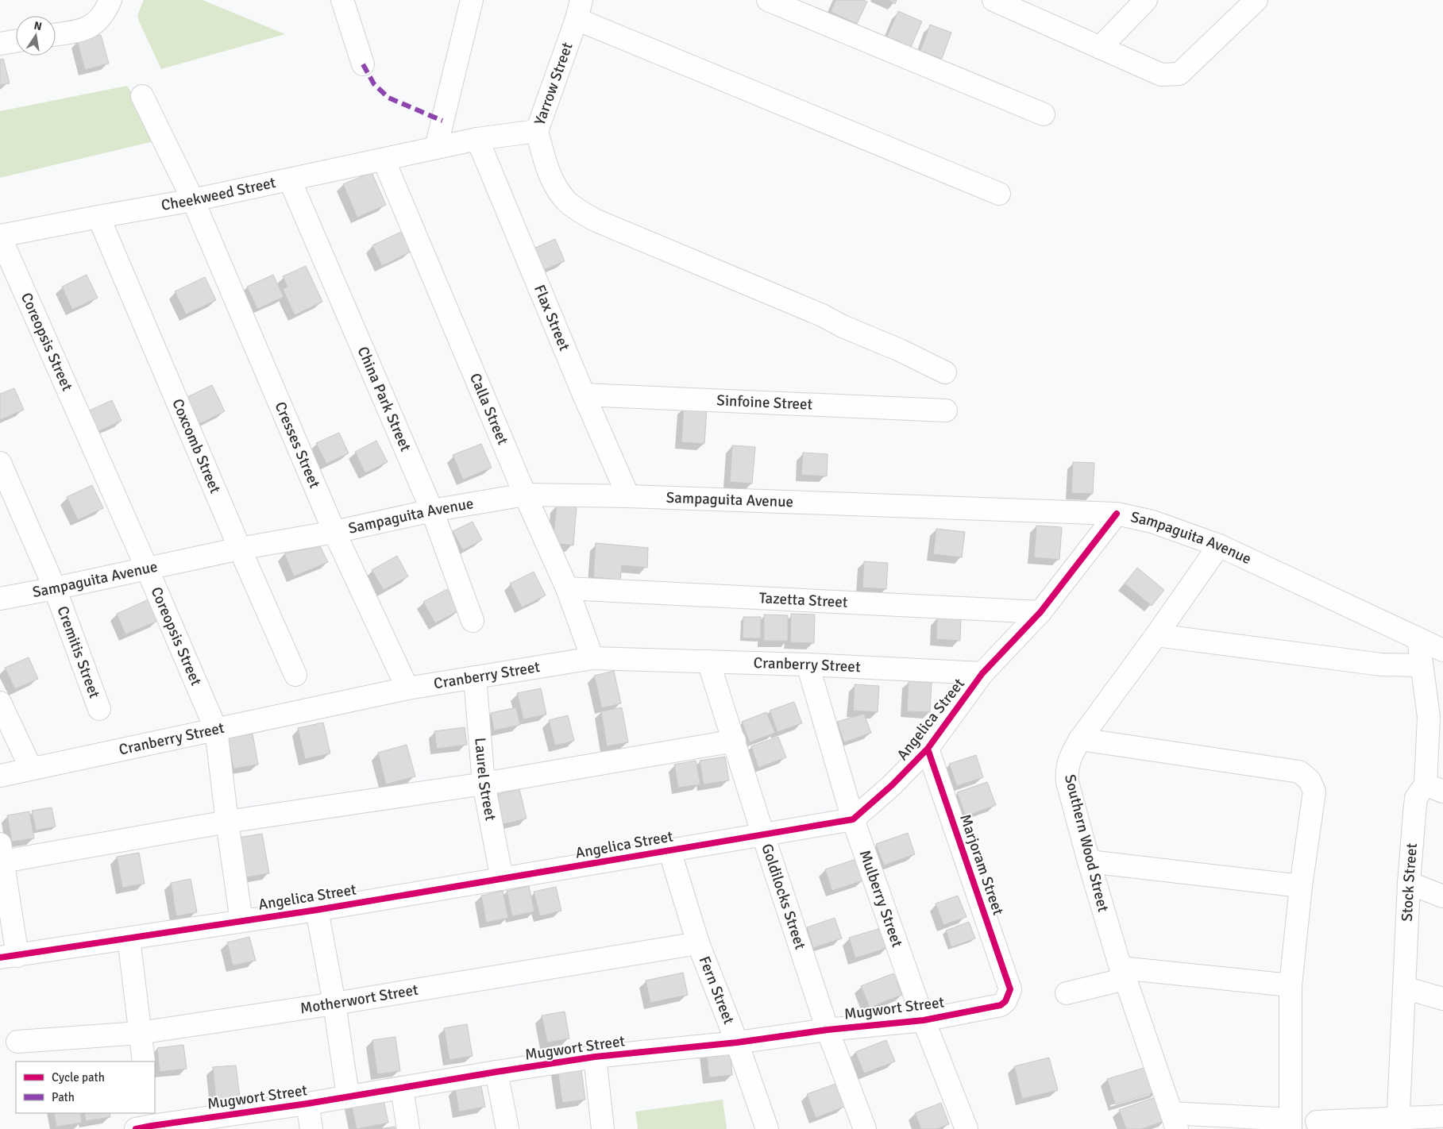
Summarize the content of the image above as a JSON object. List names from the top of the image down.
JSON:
{
  "streets": {
    "street": [
      "Yarrow Street",
      "Cheekweed Street",
      "Flax Street",
      "Coreopsis Street",
      "China Park Street",
      "Sinfoine Street",
      "Calla Street",
      "Coxcomb Street",
      "Cresses Street",
      "Sampaguita Avenue",
      "Tazetta Street",
      "Cremitis Street",
      "Cranberry Street",
      "Angelica Street",
      "Laurel Street",
      "Southern Wood Street",
      "Marjoram Street",
      "Stock Street",
      "Goldilocks Street",
      "Mulberry Street",
      "Fern Street",
      "Motherwort Street",
      "Mugwort Street"
    ]
  },
  "crossings": [
    ["Yarrow Street", "Cheekweed Street"],
    ["Yarrow Street", "Flax Street"],
    ["Cheekweed Street", "Flax Street"],
    ["Cheekweed Street", "Coreopsis Street"],
    ["Cheekweed Street", "China Park Street"],
    ["Cheekweed Street", "Calla Street"],
    ["Cheekweed Street", "Coxcomb Street"],
    ["Cheekweed Street", "Cresses Street"],
    ["Flax Street", "Sinfoine Street"],
    ["Flax Street", "Sampaguita Avenue"],
    ["Coreopsis Street", "Sampaguita Avenue"],
    ["Coreopsis Street", "Cranberry Street"],
    ["Coreopsis Street", "Angelica Street"],
    ["China Park Street", "Sampaguita Avenue"],
    ["Calla Street", "Sampaguita Avenue"],
    ["Calla Street", "Tazetta Street"],
    ["Calla Street", "Cranberry Street"],
    ["Coxcomb Street", "Sampaguita Avenue"],
    ["Cresses Street", "Sampaguita Avenue"],
    ["Cresses Street", "Cranberry Street"],
    ["Sampaguita Avenue", "Cremitis Street"],
    ["Sampaguita Avenue", "Angelica Street"],
    ["Sampaguita Avenue", "Southern Wood Street"],
    ["Sampaguita Avenue", "Stock Street"],
    ["Tazetta Street", "Angelica Street"],
    ["Cranberry Street", "Angelica Street"],
    ["Cranberry Street", "Laurel Street"],
    ["Cranberry Street", "Goldilocks Street"],
    ["Cranberry Street", "Mulberry Street"],
    ["Angelica Street", "Laurel Street"],
    ["Angelica Street", "Marjoram Street"],
    ["Angelica Street", "Goldilocks Street"],
    ["Angelica Street", "Mulberry Street"],
    ["Angelica Street", "Fern Street"],
    ["Marjoram Street", "Mugwort Street"],
    ["Goldilocks Street", "Mugwort Street"],
    ["Mulberry Street", "Mugwort Street"],
    ["Fern Street", "Motherwort Street"],
    ["Fern Street", "Mugwort Street"]
  ],
  "legend": ["Cycle path", "Path"],
  "north": "top"
}
